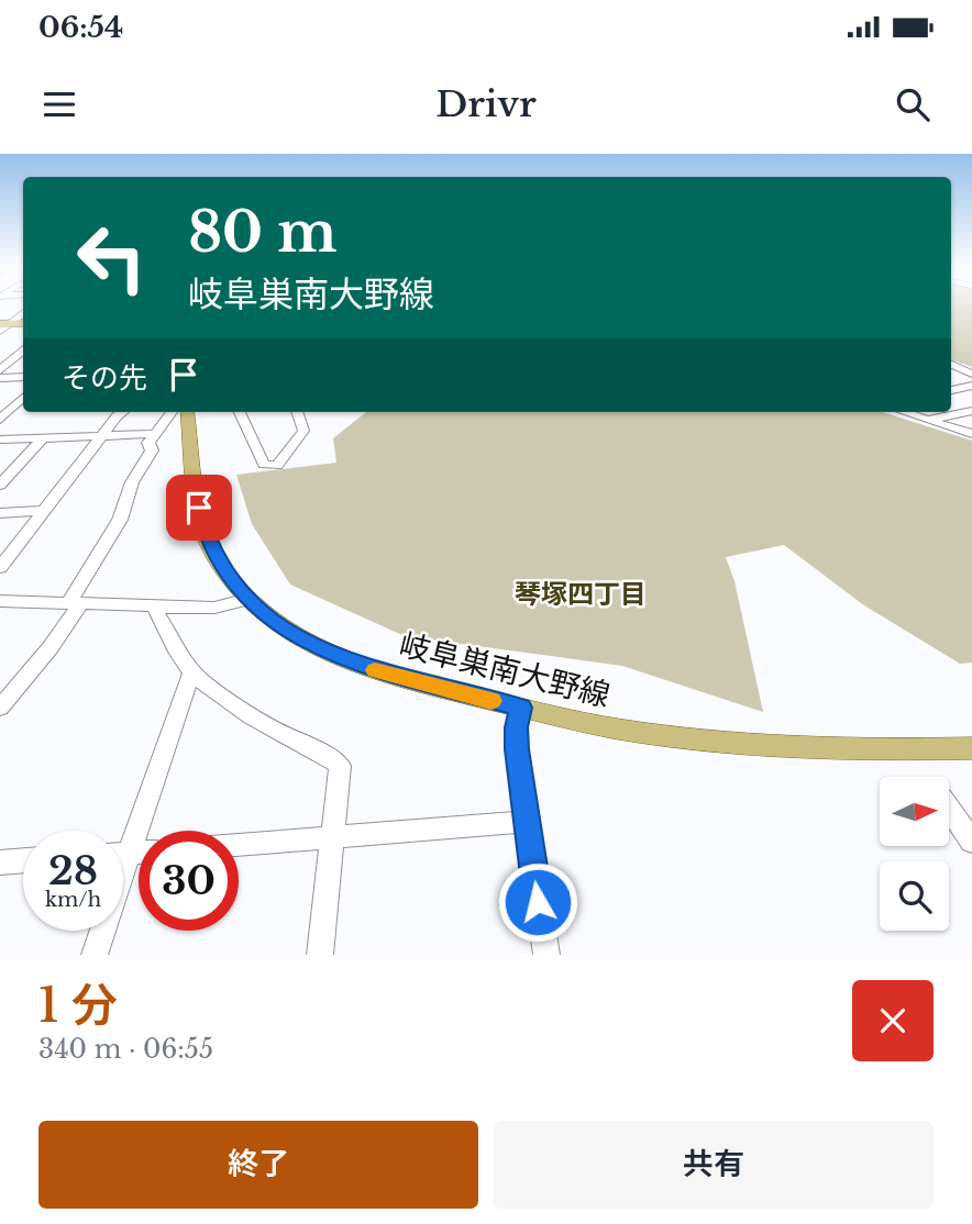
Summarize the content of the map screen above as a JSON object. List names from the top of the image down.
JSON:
{
  "streets": {
    "main road": ["岐阜巣南大野線"]
  },
  "districts": ["琴塚四丁目"],
  "north": "right",
  "page": {
    "status": "06:54",
    "header": "Drivr",
    "turn": ["80 m", "岐阜巣南大野線"],
    "then": "その先",
    "speed": "28 km/h",
    "limit": "30",
    "heading": ["1 分", "340 m · 06:55"],
    "buttons": ["終了", "共有"]
  }
}
